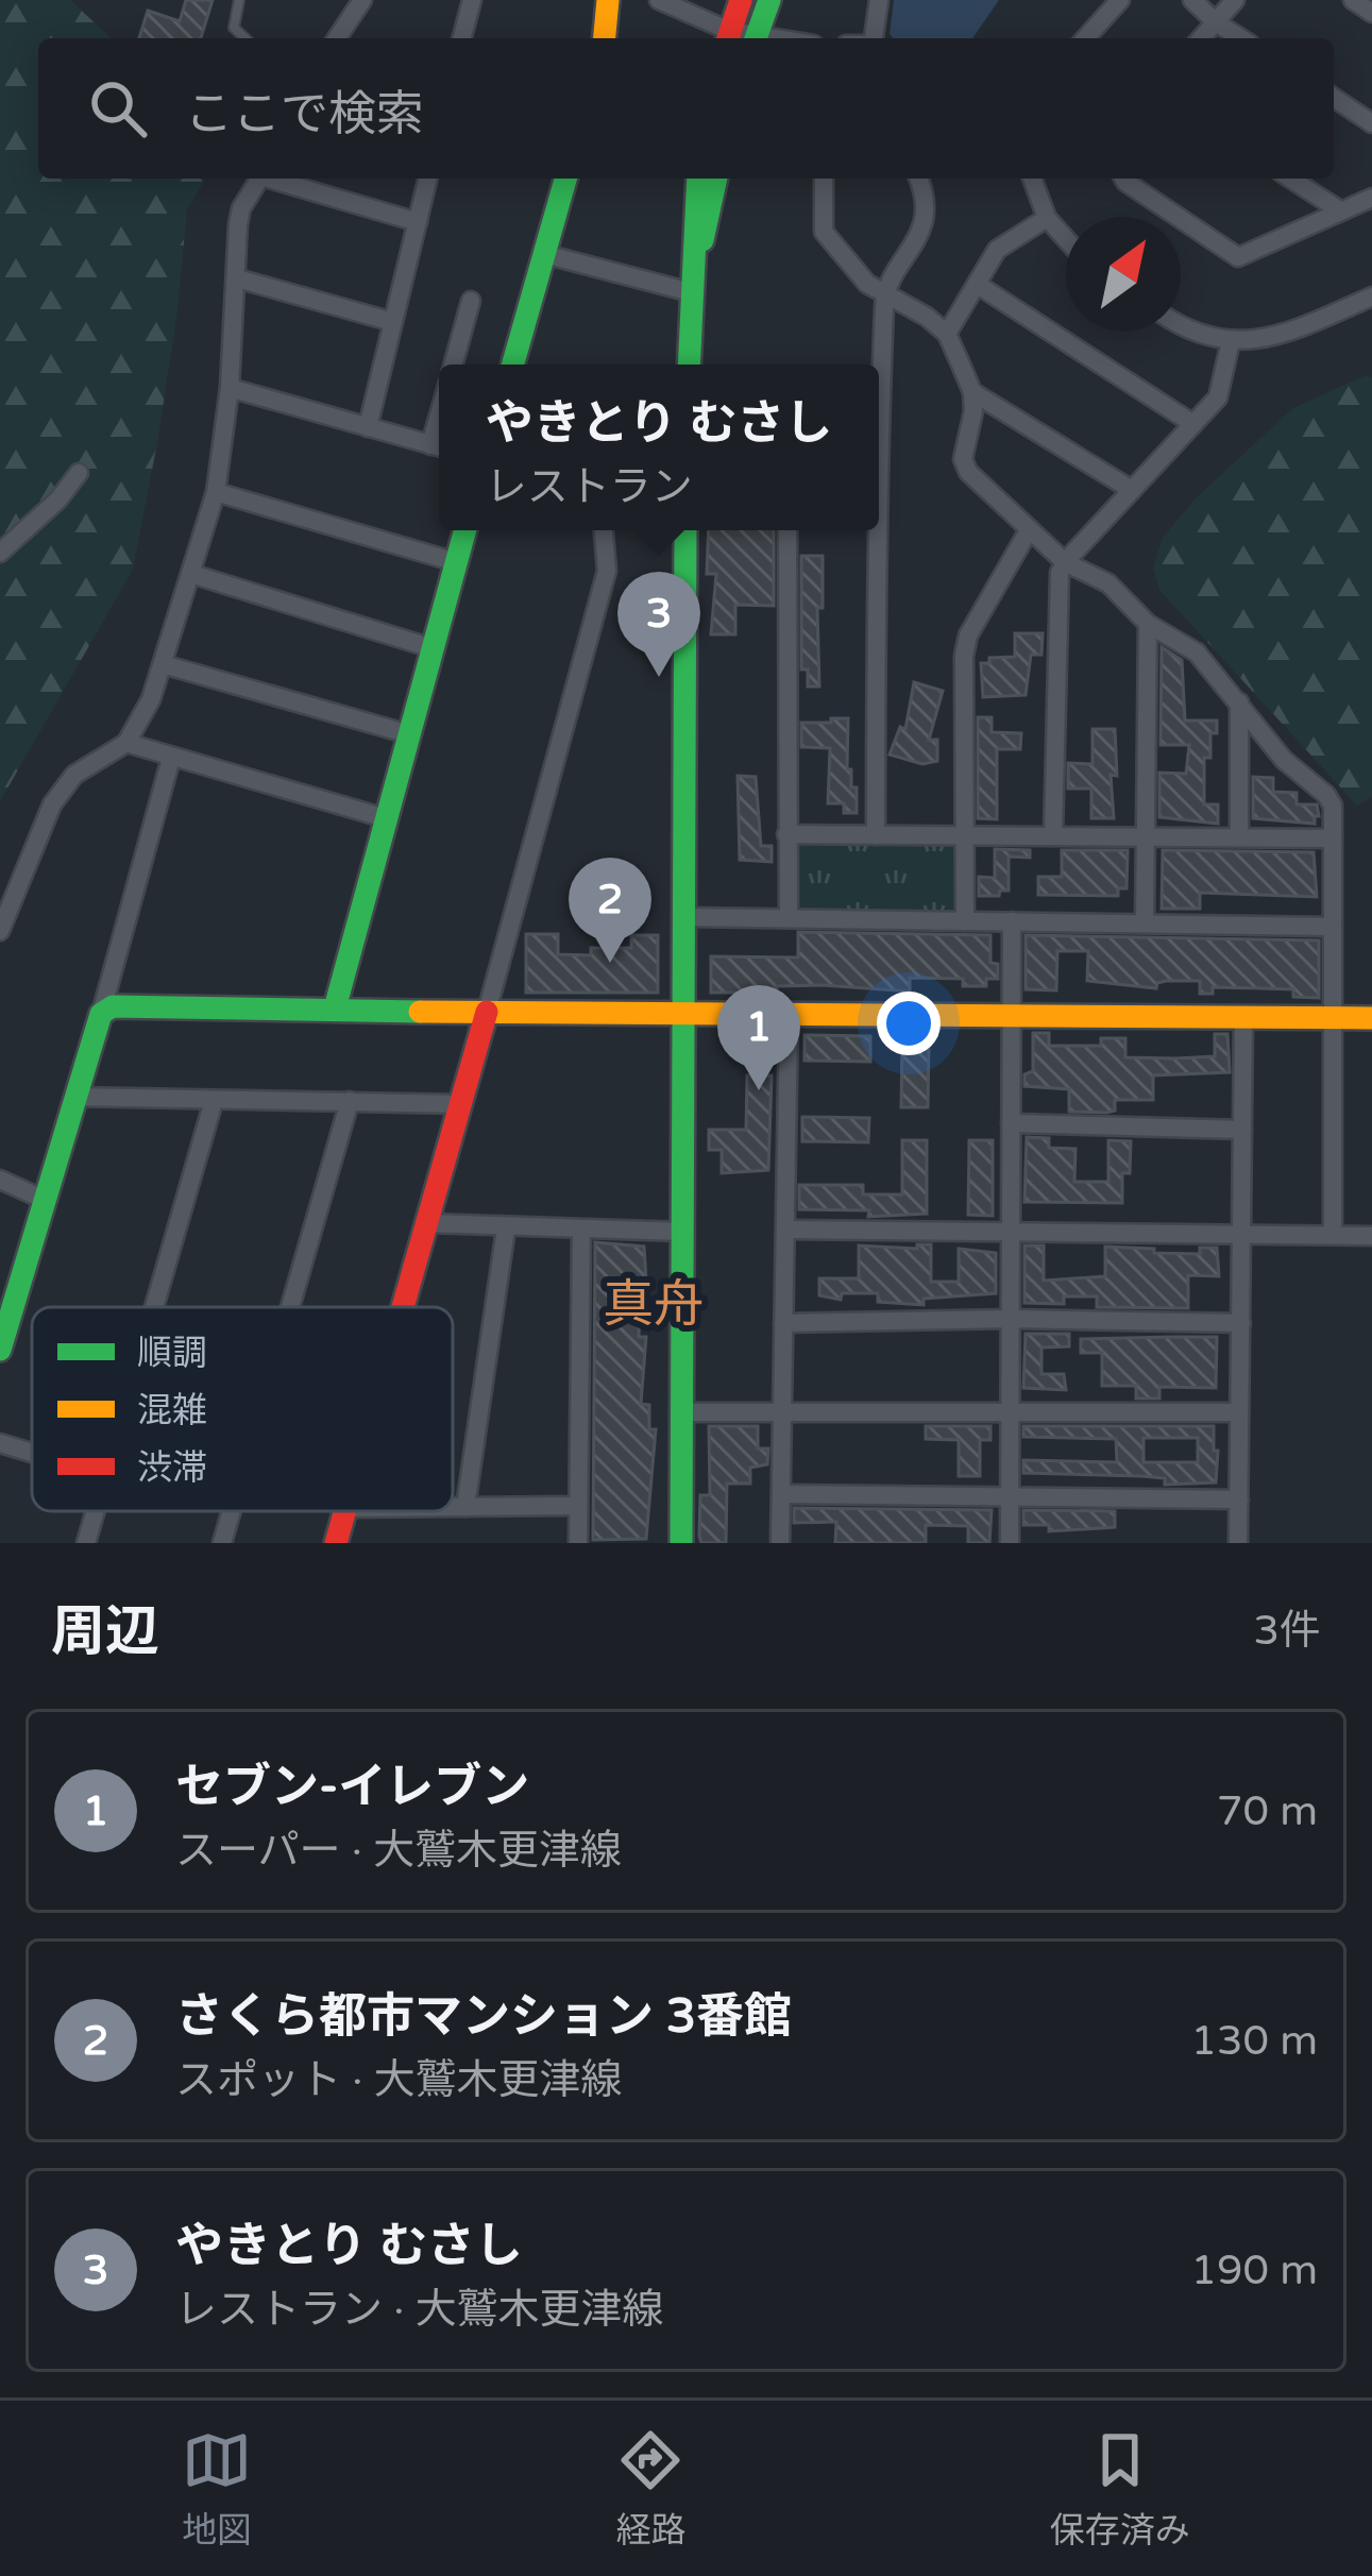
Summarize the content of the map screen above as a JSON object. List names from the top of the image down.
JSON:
{
  "districts": ["真舟"],
  "legend": ["順調", "混雑", "渋滞"],
  "north": "top right",
  "page": {
    "search": "ここで検索",
    "popup": ["やきとり むさし", "レストラン"],
    "pins": ["3", "2", "1"],
    "heading": ["周辺", "3件"],
    "list": [
      {
        "mark": "1",
        "name": "セブン-イレブン",
        "note": "スーパー · 大鷲木更津線",
        "value": "70 m"
      },
      {
        "mark": "2",
        "name": "さくら都市マンション 3番館",
        "note": "スポット · 大鷲木更津線",
        "value": "130 m"
      },
      {
        "mark": "3",
        "name": "やきとり むさし",
        "note": "レストラン · 大鷲木更津線",
        "value": "190 m"
      }
    ],
    "nav": ["地図", "経路", "保存済み"]
  }
}
